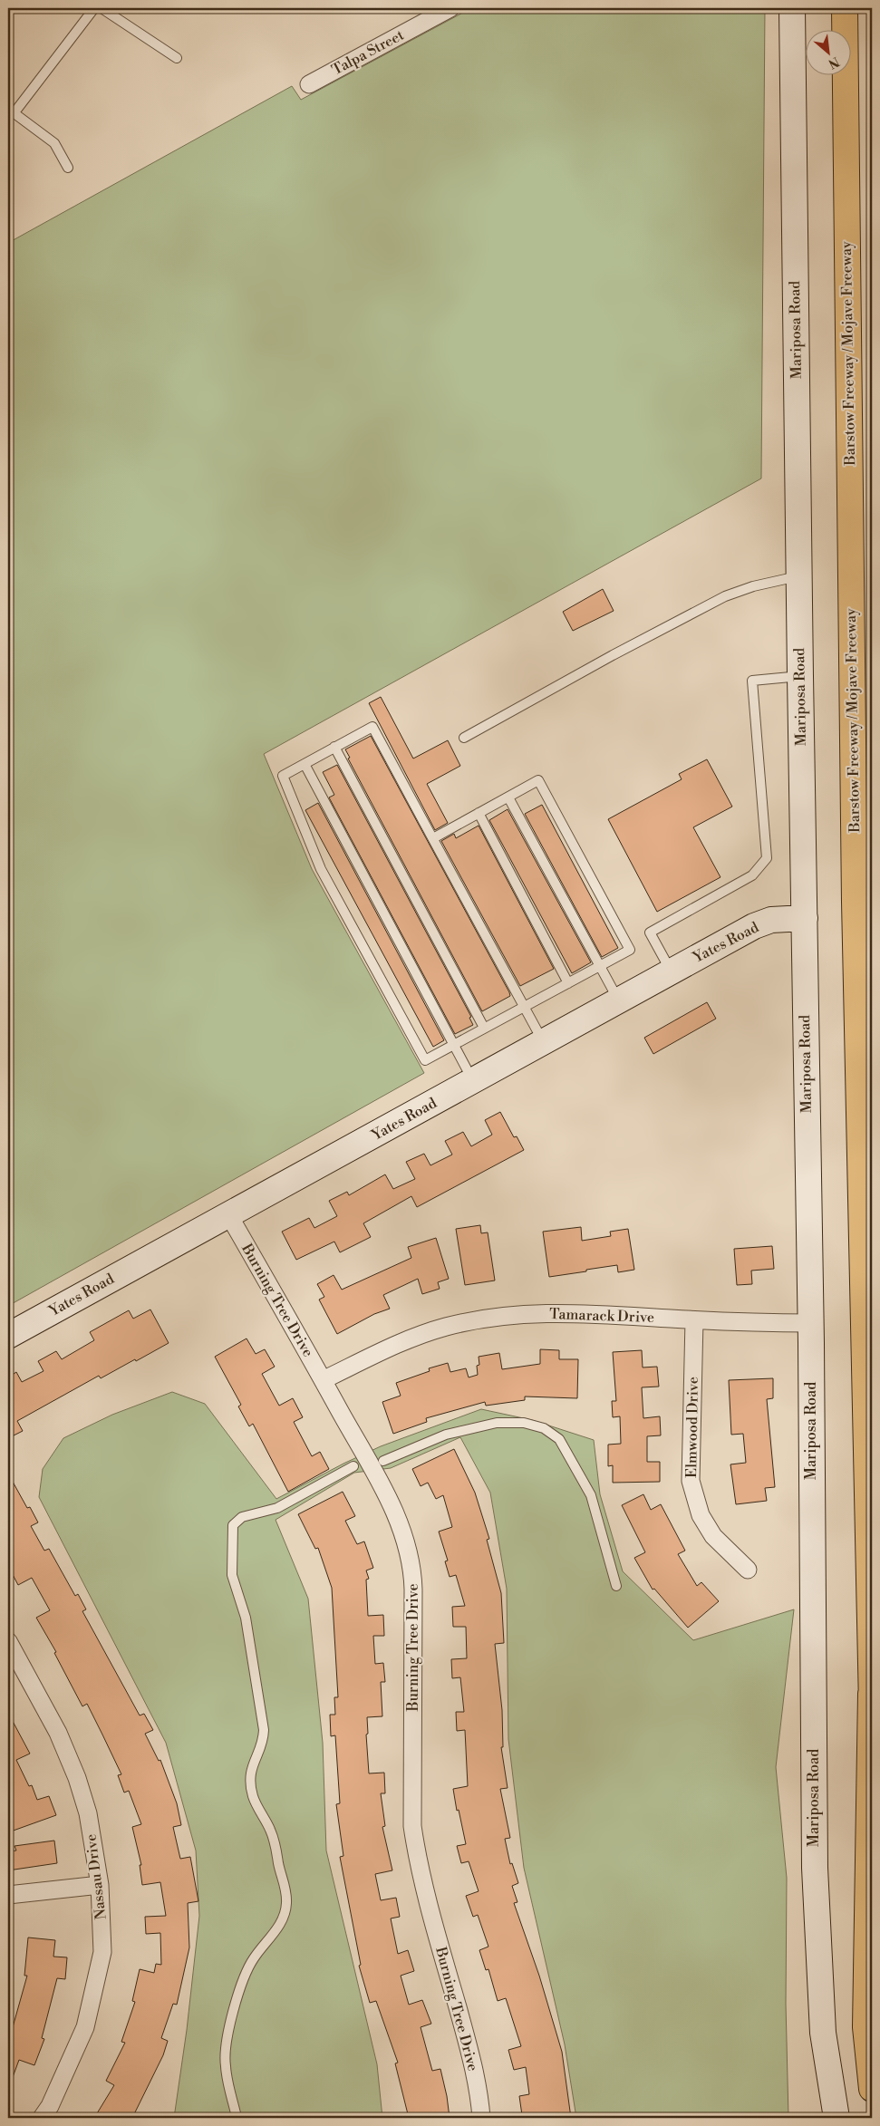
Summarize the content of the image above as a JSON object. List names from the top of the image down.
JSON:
{
  "streets": {
    "highway": ["Barstow Freeway / Mojave Freeway"],
    "main road": ["Mariposa Road", "Yates Road"],
    "street": [
      "Talpa Street",
      "Burning Tree Drive",
      "Tamarack Drive",
      "Elmwood Drive",
      "Nassau Drive"
    ]
  },
  "crossings": [
    ["Mariposa Road", "Yates Road"],
    ["Mariposa Road", "Tamarack Drive"],
    ["Yates Road", "Burning Tree Drive"],
    ["Burning Tree Drive", "Tamarack Drive"],
    ["Tamarack Drive", "Elmwood Drive"]
  ],
  "north": "bottom right"
}
